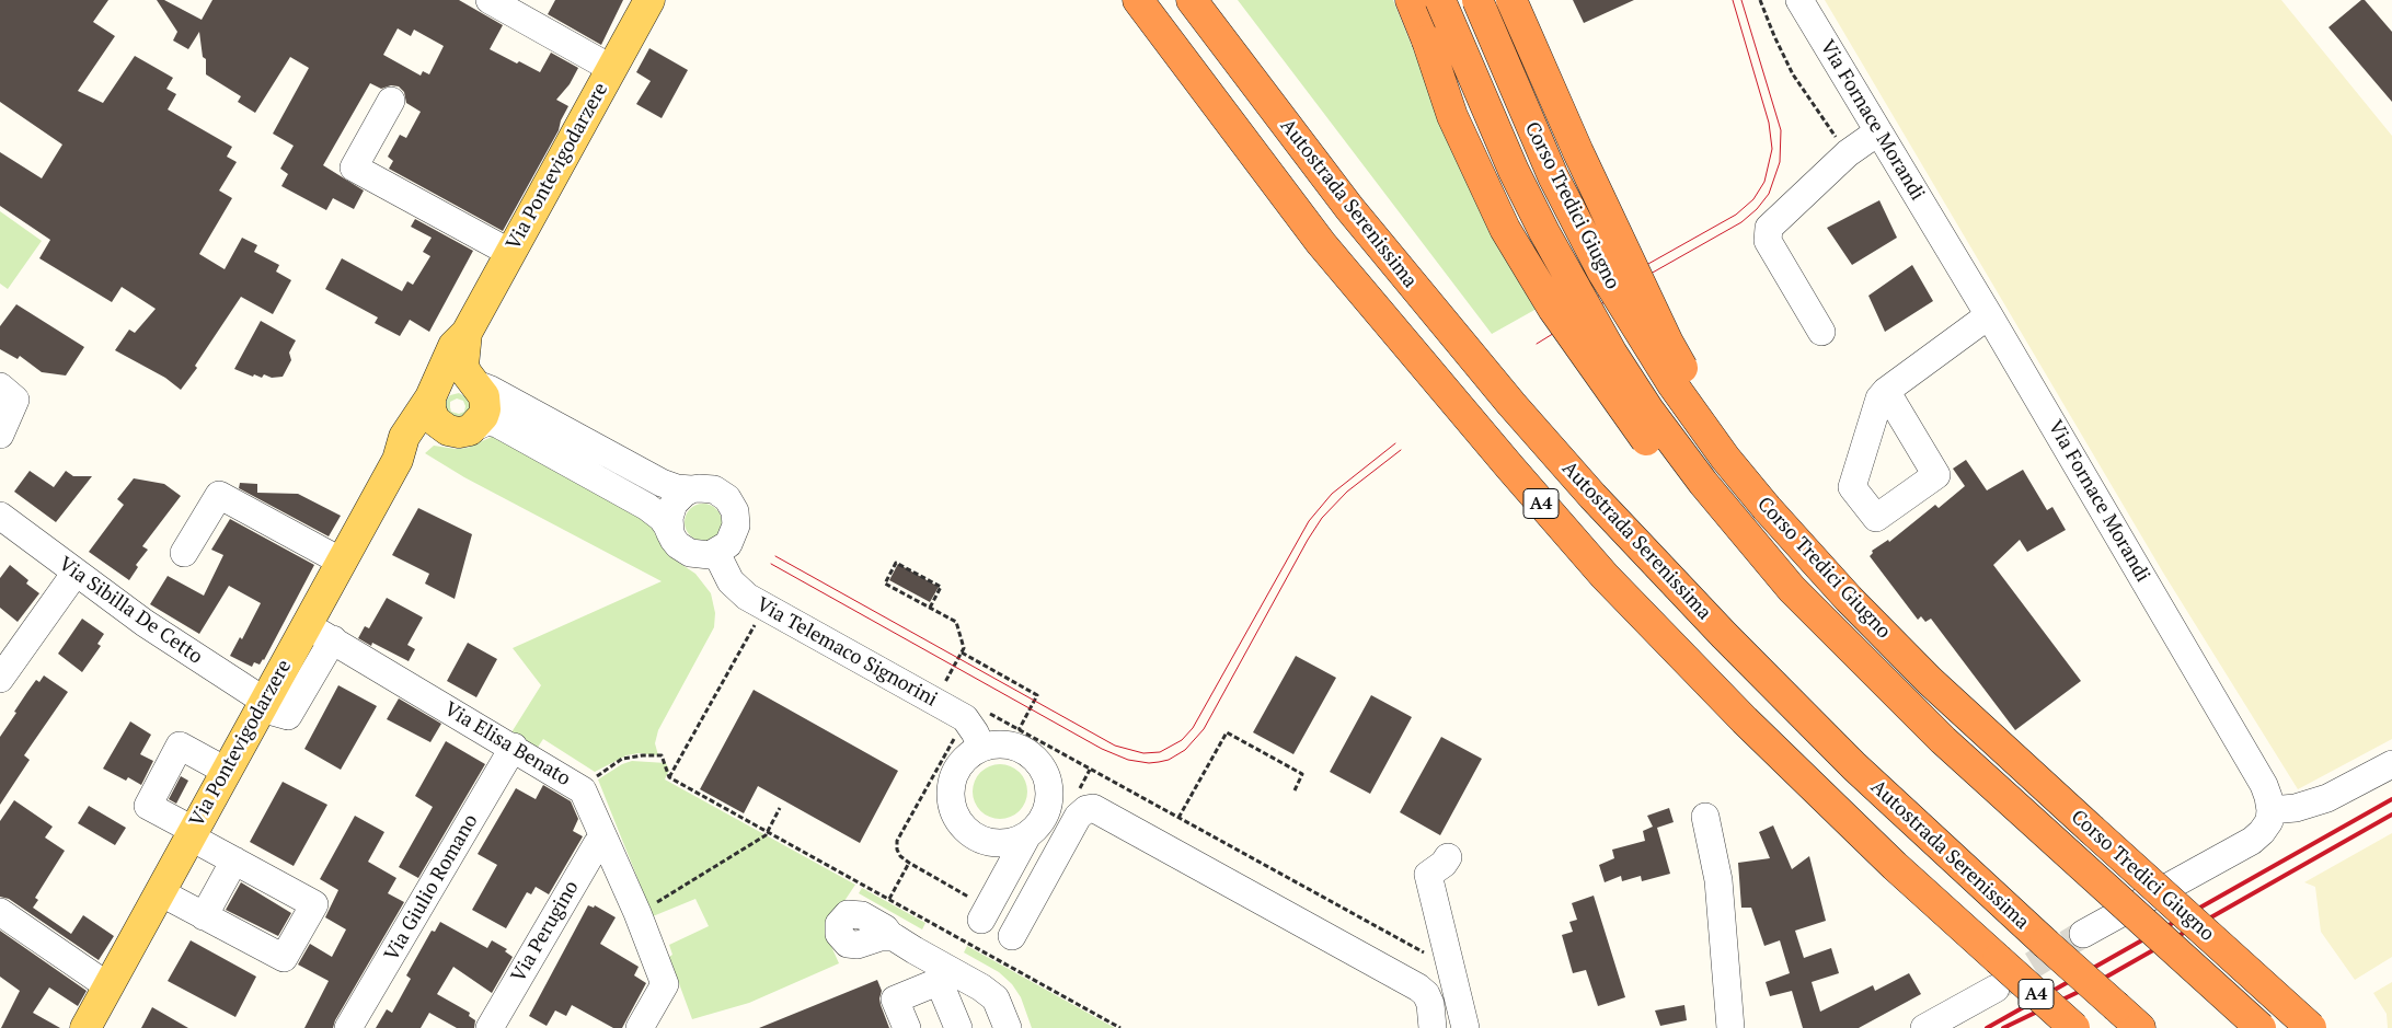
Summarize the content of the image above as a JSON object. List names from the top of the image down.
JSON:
{
  "streets": {
    "highway": ["Autostrada Serenissima", "Corso Tredici Giugno", "A4"],
    "main road": ["Via Pontevigodarzere"],
    "street": [
      "Via Fornace Morandi",
      "Via Sibilla De Cetto",
      "Via Telemaco Signorini",
      "Via Elisa Benato",
      "Via Giulio Romano",
      "Via Perugino"
    ]
  },
  "crossings": [
    ["Via Pontevigodarzere", "Via Sibilla De Cetto"],
    ["Via Pontevigodarzere", "Via Elisa Benato"],
    ["Via Sibilla De Cetto", "Via Elisa Benato"],
    ["Via Elisa Benato", "Via Giulio Romano"],
    ["Via Elisa Benato", "Via Perugino"]
  ]
}
